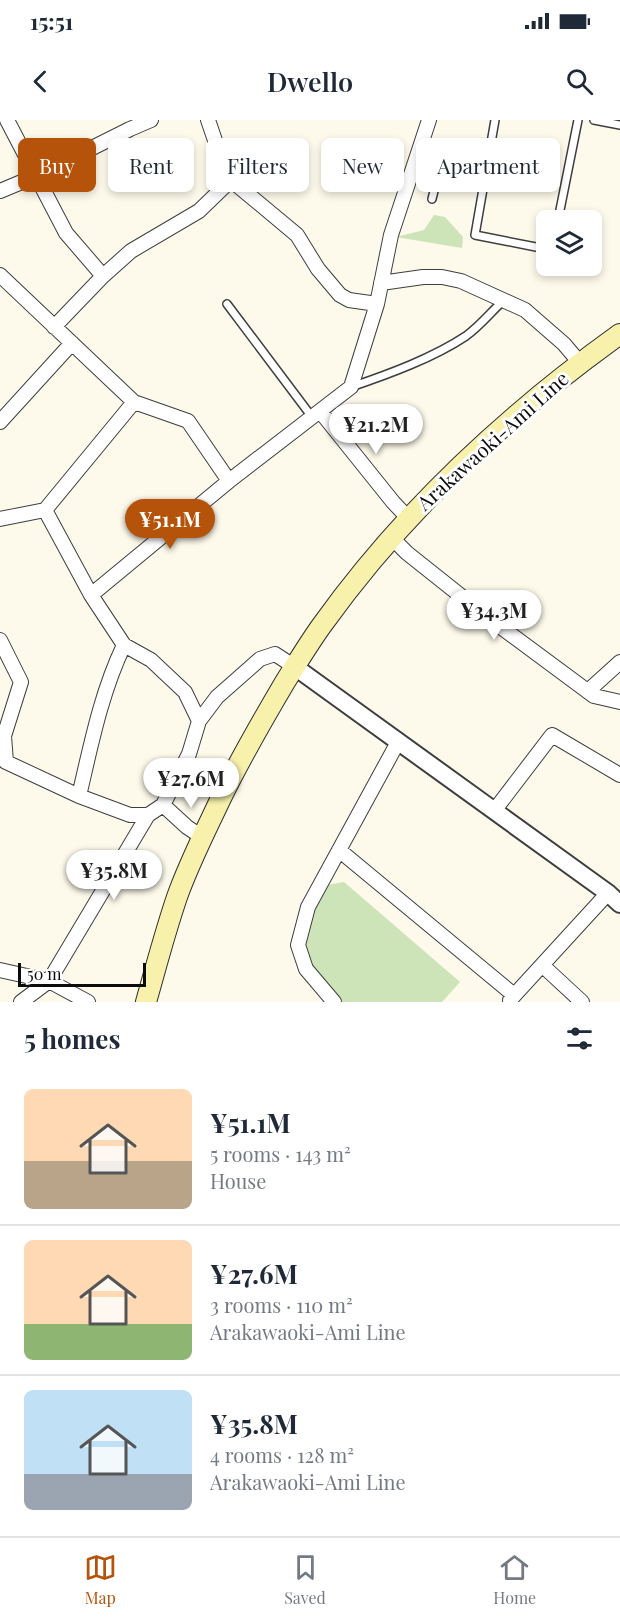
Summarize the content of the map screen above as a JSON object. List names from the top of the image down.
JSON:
{
  "streets": {
    "main road": ["Arakawaoki-Ami Line"]
  },
  "scale_bar": "50 m",
  "page": {
    "status": "15:51",
    "header": "Dwello",
    "chip": [
      "Buy",
      "Rent",
      "Filters",
      "New",
      "Apartment"
    ],
    "price": [
      "¥21.2M",
      "¥51.1M",
      "¥34.3M",
      "¥27.6M",
      "¥35.8M"
    ],
    "scale": "50 m",
    "heading": "5 homes",
    "list": [
      {
        "name": "¥51.1M",
        "note": "5 rooms · 143 m² · House"
      },
      {
        "name": "¥27.6M",
        "note": "3 rooms · 110 m² · Arakawaoki-Ami Line"
      },
      {
        "name": "¥35.8M",
        "note": "4 rooms · 128 m² · Arakawaoki-Ami Line"
      }
    ],
    "tabs": ["Map", "Saved", "Home"]
  }
}
